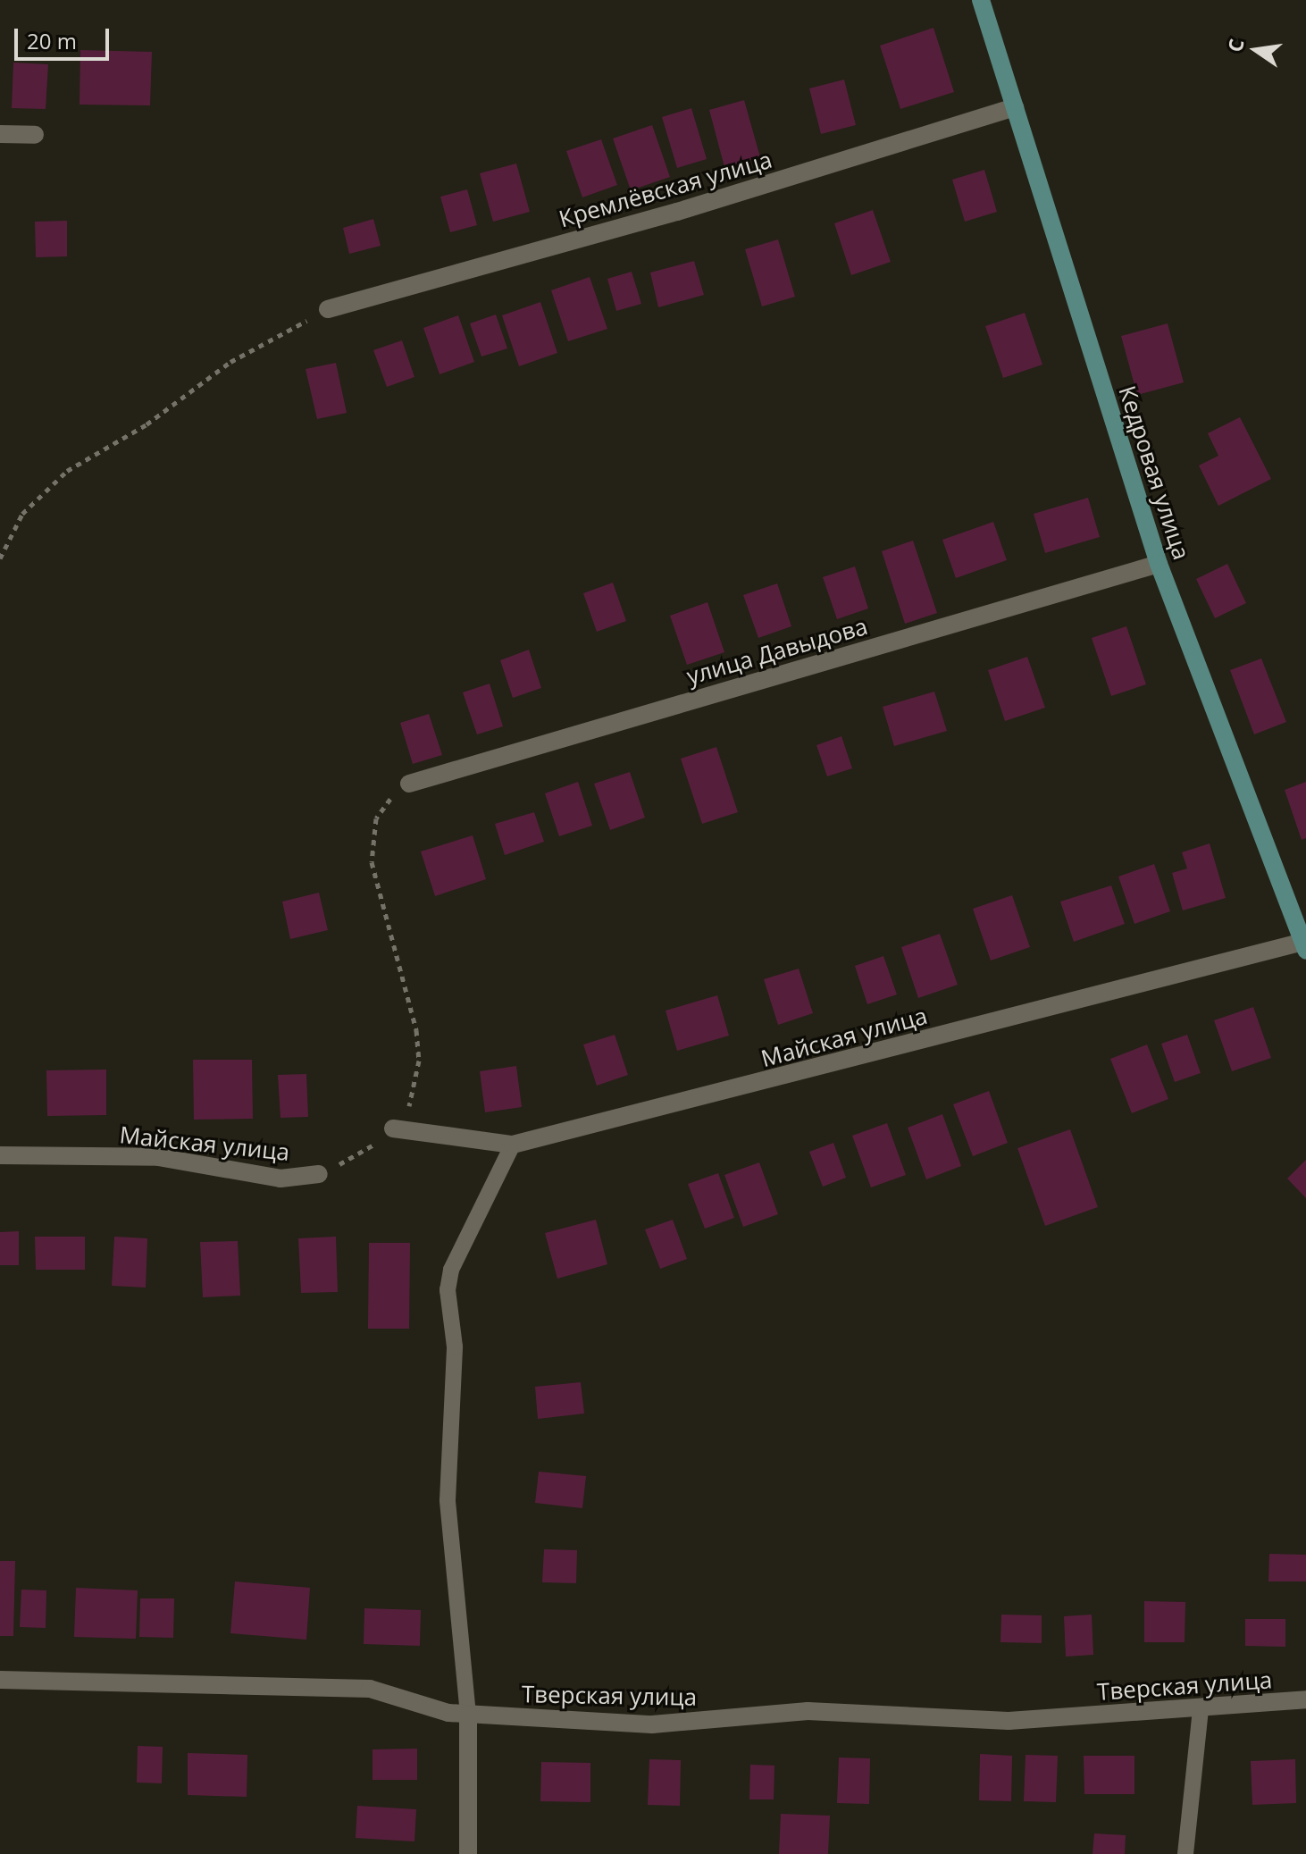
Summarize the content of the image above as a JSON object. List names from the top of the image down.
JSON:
{
  "streets": {
    "street": [
      "Кремлёвская улица",
      "Кедровая улица",
      "улица Давыдова",
      "Майская улица",
      "Тверская улица"
    ]
  },
  "crossings": [
    ["Кремлёвская улица", "Кедровая улица"],
    ["Кедровая улица", "улица Давыдова"],
    ["Кедровая улица", "Майская улица"]
  ],
  "scale_bar": "20 m",
  "north": "left"
}
